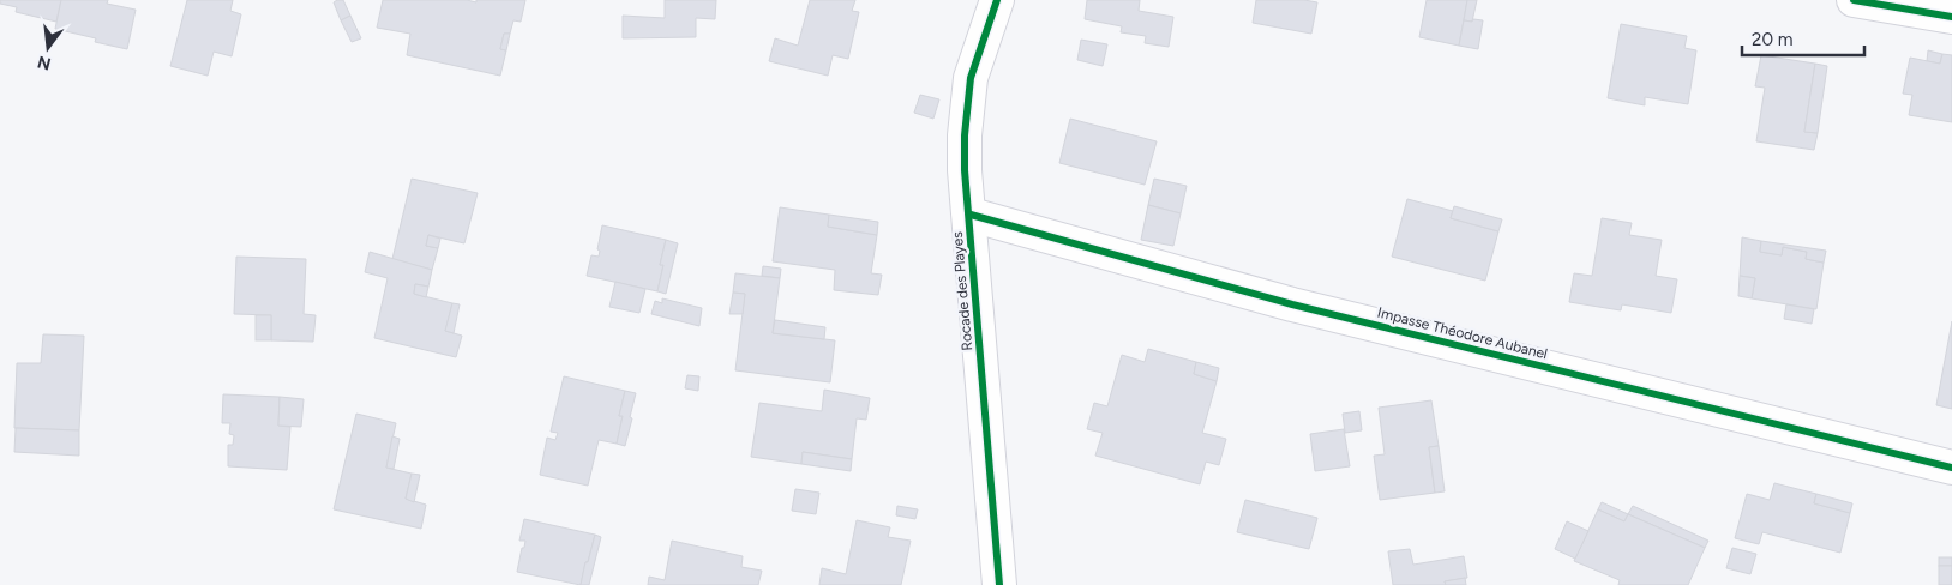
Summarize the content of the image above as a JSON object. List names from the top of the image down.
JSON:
{
  "streets": {
    "street": ["Rocade des Playes", "Impasse Théodore Aubanel"]
  },
  "crossings": [
    ["Rocade des Playes", "Impasse Théodore Aubanel"]
  ],
  "scale_bar": "20 m",
  "north": "bottom"
}
